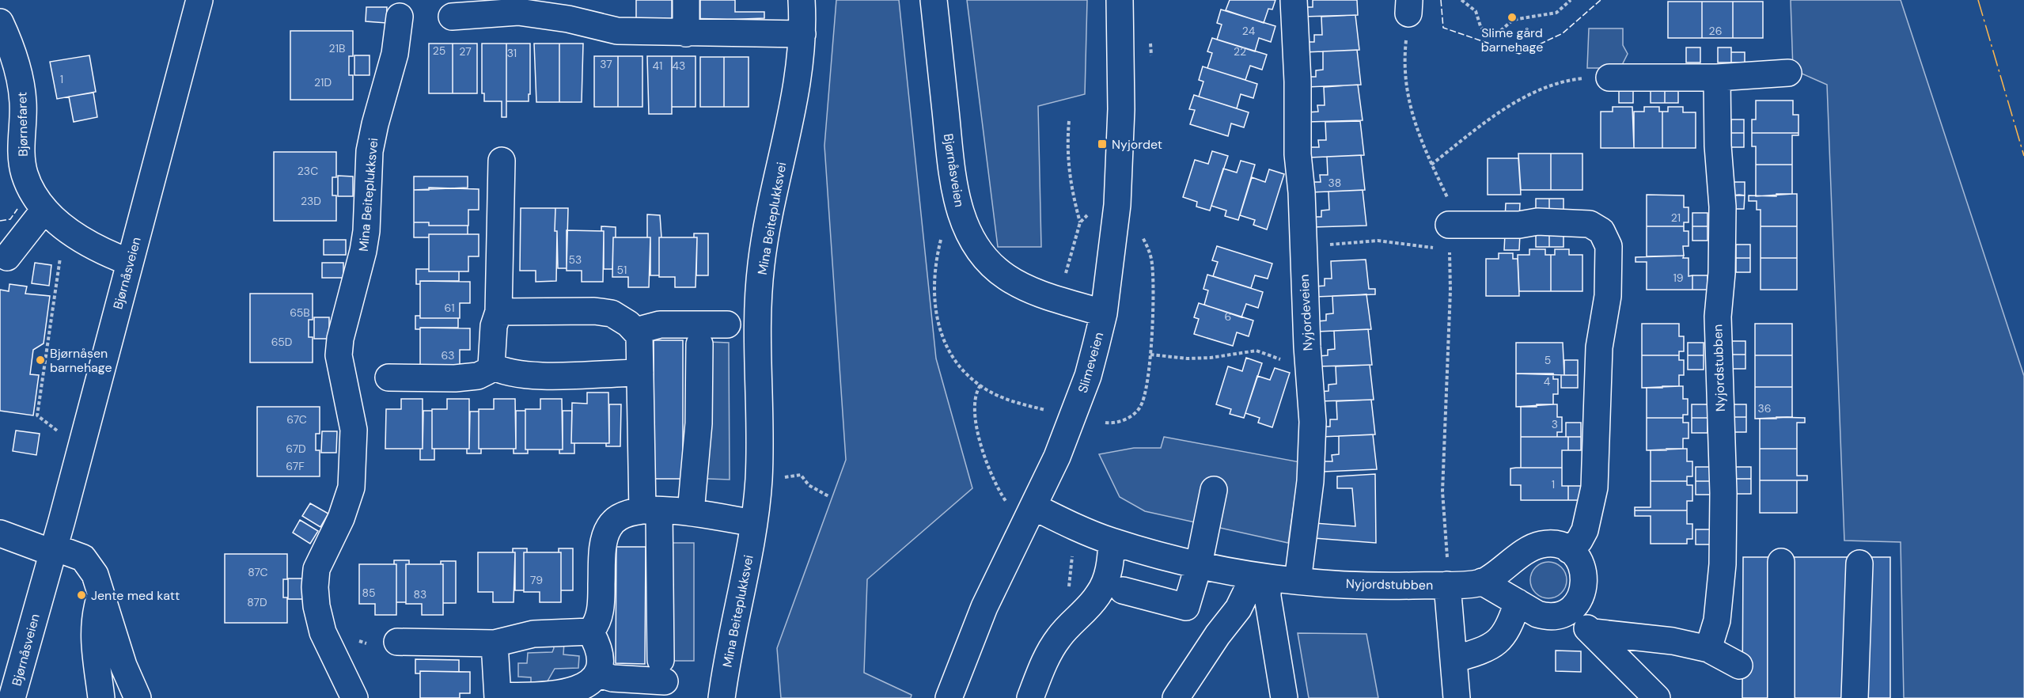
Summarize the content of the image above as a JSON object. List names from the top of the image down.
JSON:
{
  "streets": {
    "street": [
      "Bjørnefaret",
      "Bjørnåsveien",
      "Mina Beiteplukksvei",
      "Nyjordeveien",
      "Slimeveien",
      "Nyjordstubben"
    ]
  },
  "crossings": [
    ["Bjørnefaret", "Bjørnåsveien"],
    ["Bjørnåsveien", "Slimeveien"],
    ["Nyjordeveien", "Nyjordstubben"]
  ],
  "places": {
    "other": ["Slime gård barnehage", "Bjørnåsen barnehage", "Jente med katt"],
    "transit": ["Nyjordet"]
  },
  "house_numbers": [
    "24",
    "26",
    "21B",
    "25",
    "27",
    "22",
    "31",
    "37",
    "41",
    "43",
    "1",
    "21D",
    "23C",
    "38",
    "23D",
    "21",
    "53",
    "51",
    "19",
    "61",
    "65B",
    "6",
    "65D",
    "63",
    "5",
    "4",
    "36",
    "67C",
    "3",
    "67D",
    "67F",
    "1",
    "87C",
    "79",
    "85",
    "83",
    "87D"
  ]
}
